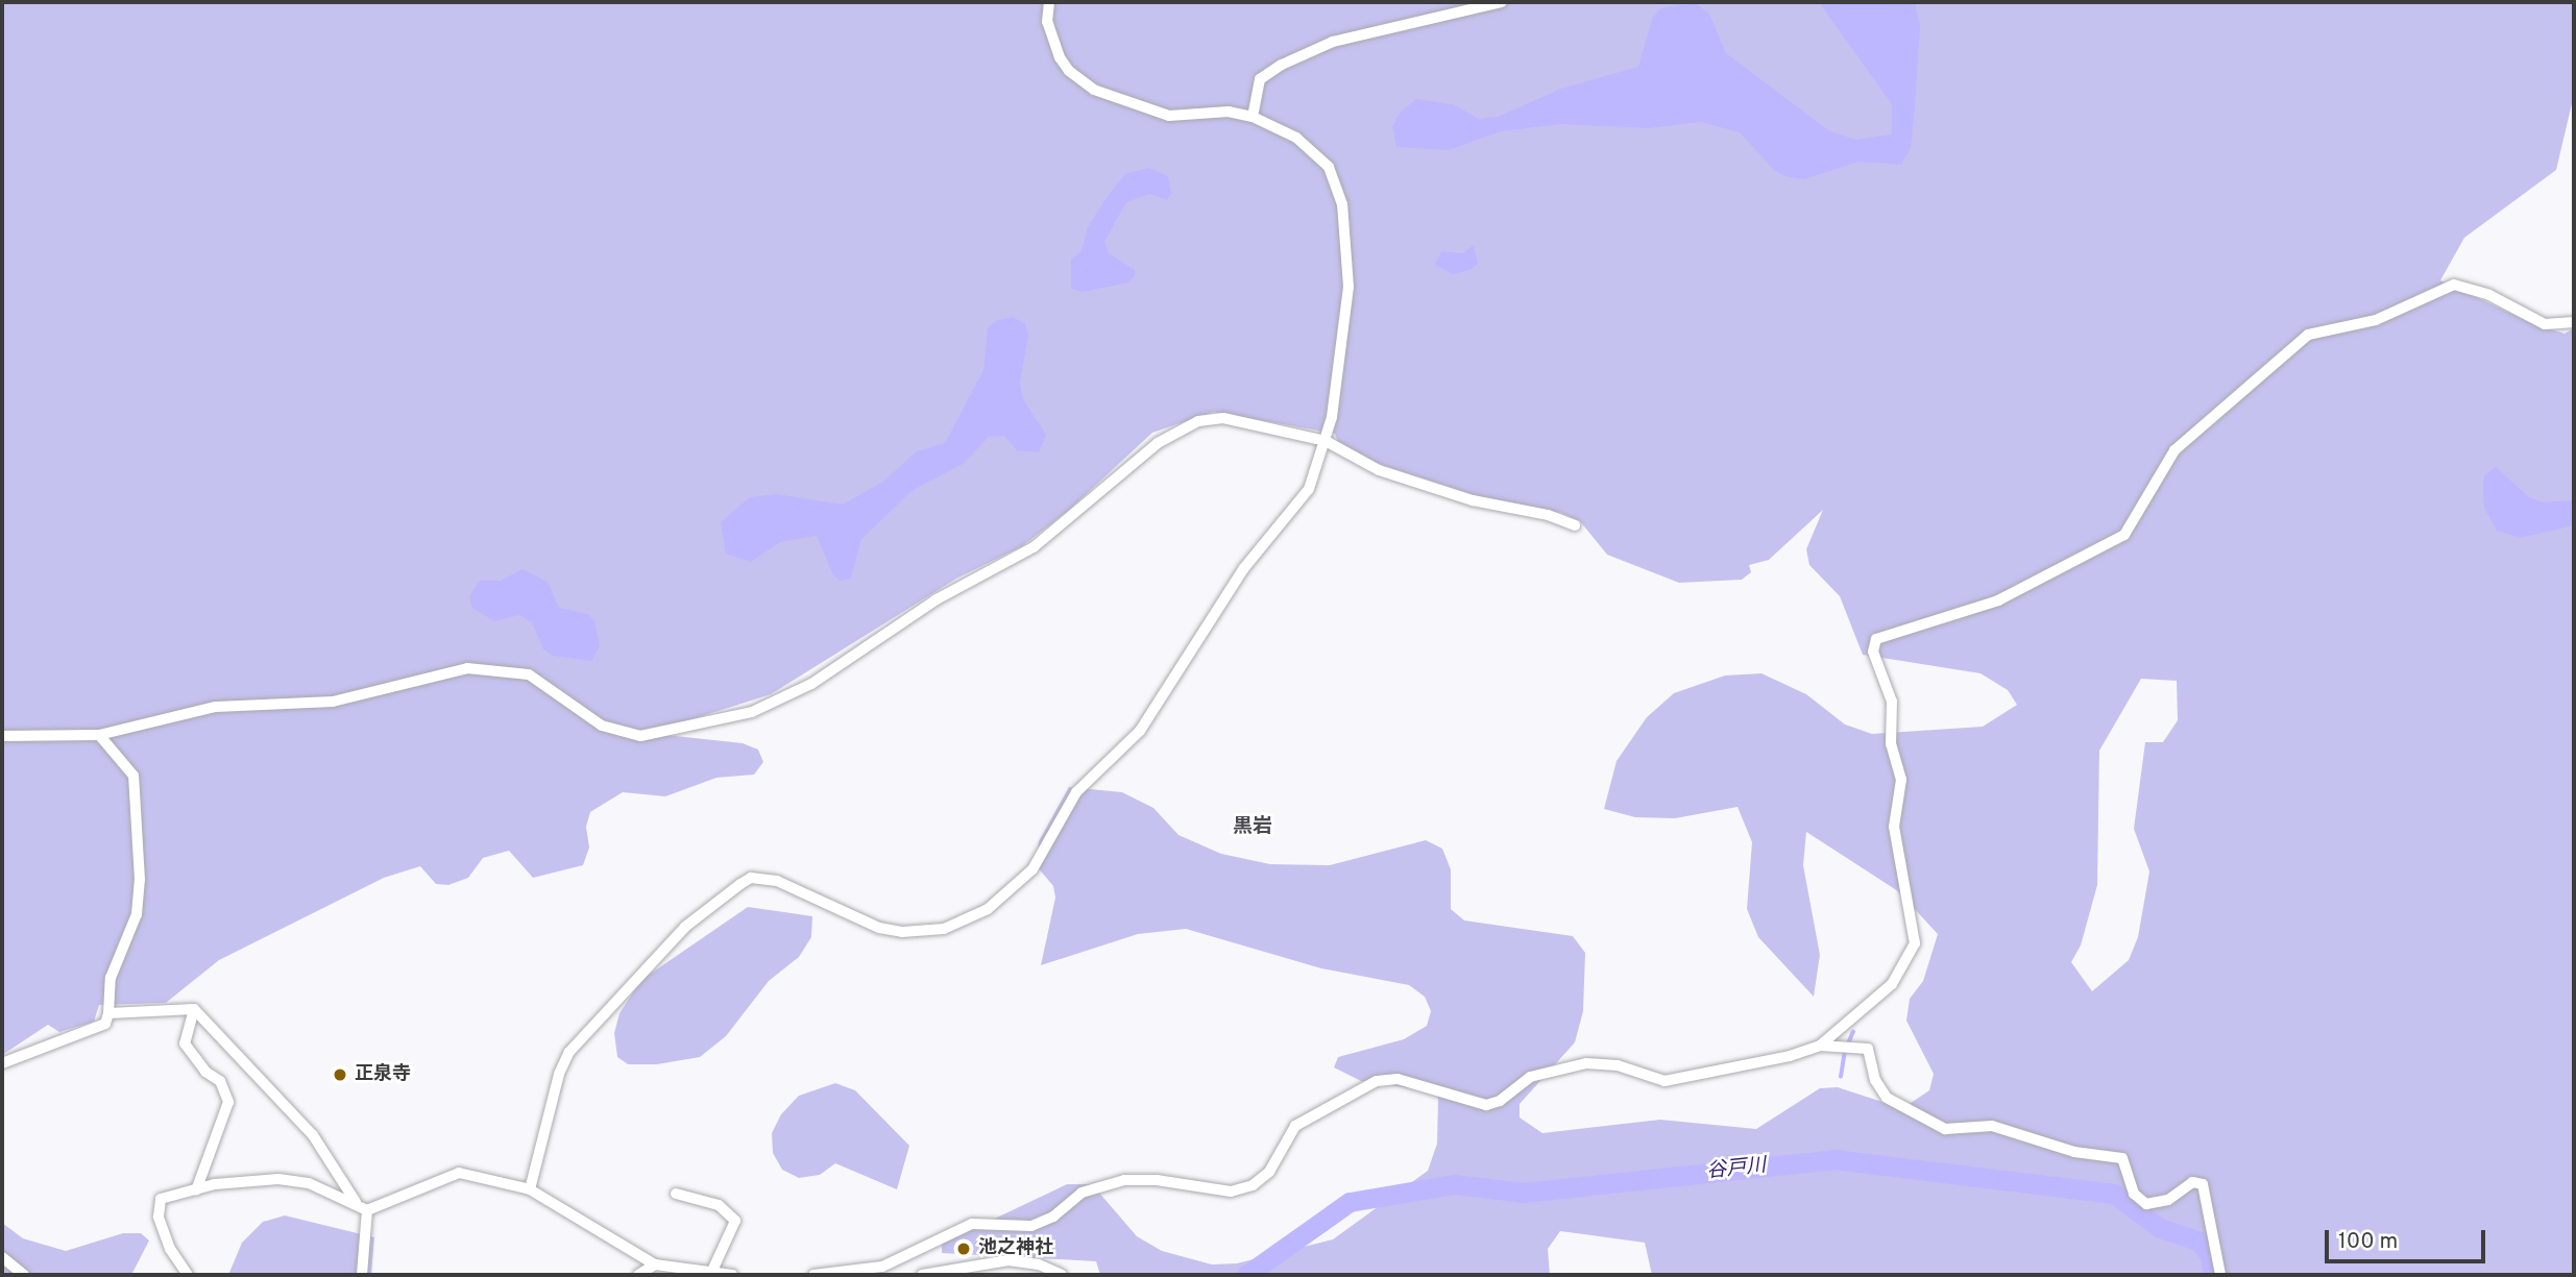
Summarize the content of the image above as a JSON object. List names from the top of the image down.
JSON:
{
  "districts": ["黒岩"],
  "water": ["谷戸川"],
  "places": ["正泉寺", "池之神社"],
  "scale_bar": "100 m"
}
